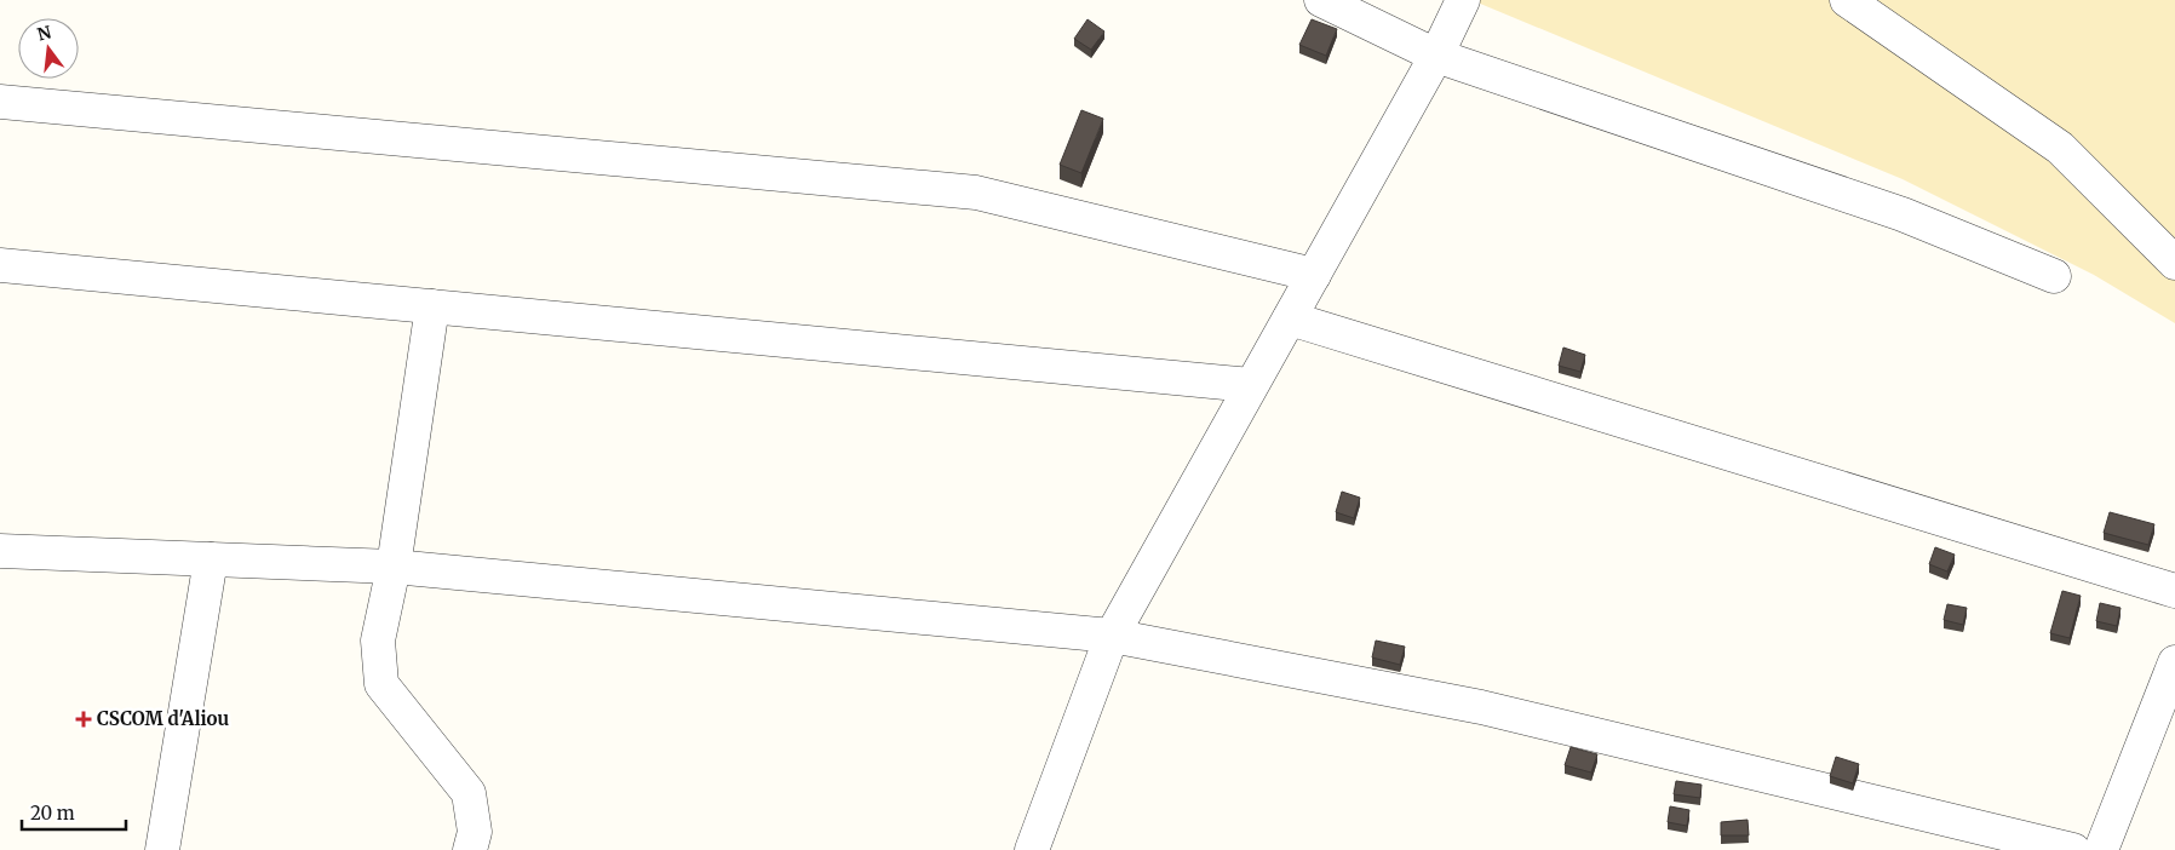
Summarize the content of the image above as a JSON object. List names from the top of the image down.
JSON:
{
  "places": {
    "health": ["CSCOM d'Aliou"]
  },
  "scale_bar": "20 m",
  "north": "top"
}
